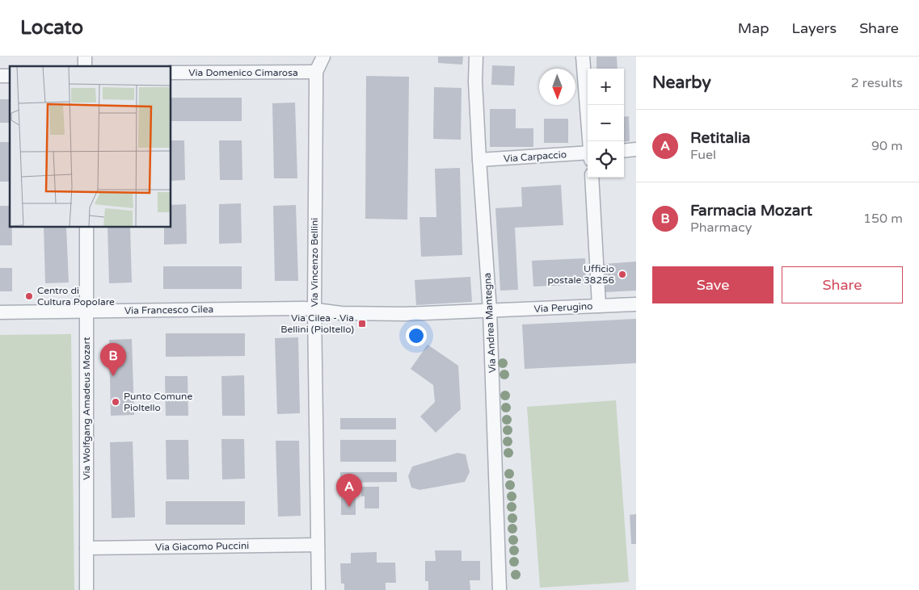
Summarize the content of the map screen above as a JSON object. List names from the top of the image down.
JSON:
{
  "streets": {
    "street": [
      "Via Domenico Cimarosa",
      "Via Carpaccio",
      "Via Vincenzo Bellini",
      "Via Perugino",
      "Via Francesco Cilea",
      "Via Andrea Mantegna",
      "Via Wolfgang Amadeus Mozart",
      "Via Giacomo Puccini"
    ]
  },
  "crossings": [
    ["Via Domenico Cimarosa", "Via Vincenzo Bellini"],
    ["Via Carpaccio", "Via Andrea Mantegna"],
    ["Via Vincenzo Bellini", "Via Perugino"],
    ["Via Vincenzo Bellini", "Via Francesco Cilea"],
    ["Via Vincenzo Bellini", "Via Giacomo Puccini"],
    ["Via Perugino", "Via Francesco Cilea"],
    ["Via Perugino", "Via Andrea Mantegna"],
    ["Via Francesco Cilea", "Via Wolfgang Amadeus Mozart"],
    ["Via Wolfgang Amadeus Mozart", "Via Giacomo Puccini"]
  ],
  "places": {
    "other": ["Ufficio postale 38256", "Centro di Cultura Popolare", "Punto Comune Pioltello"],
    "transit": ["Via Cilea - Via Bellini (Pioltello)"]
  },
  "north": "bottom",
  "page": {
    "header": "Locato",
    "nav": ["Map", "Layers", "Share"],
    "heading": ["Nearby", "2 results"],
    "map_buttons": ["+", "−"],
    "list": [
      {
        "mark": "A",
        "name": "Retitalia",
        "note": "Fuel",
        "value": "90 m"
      },
      {
        "mark": "B",
        "name": "Farmacia Mozart",
        "note": "Pharmacy",
        "value": "150 m"
      }
    ],
    "buttons": ["Save", "Share"],
    "pins": ["B", "A"]
  }
}
